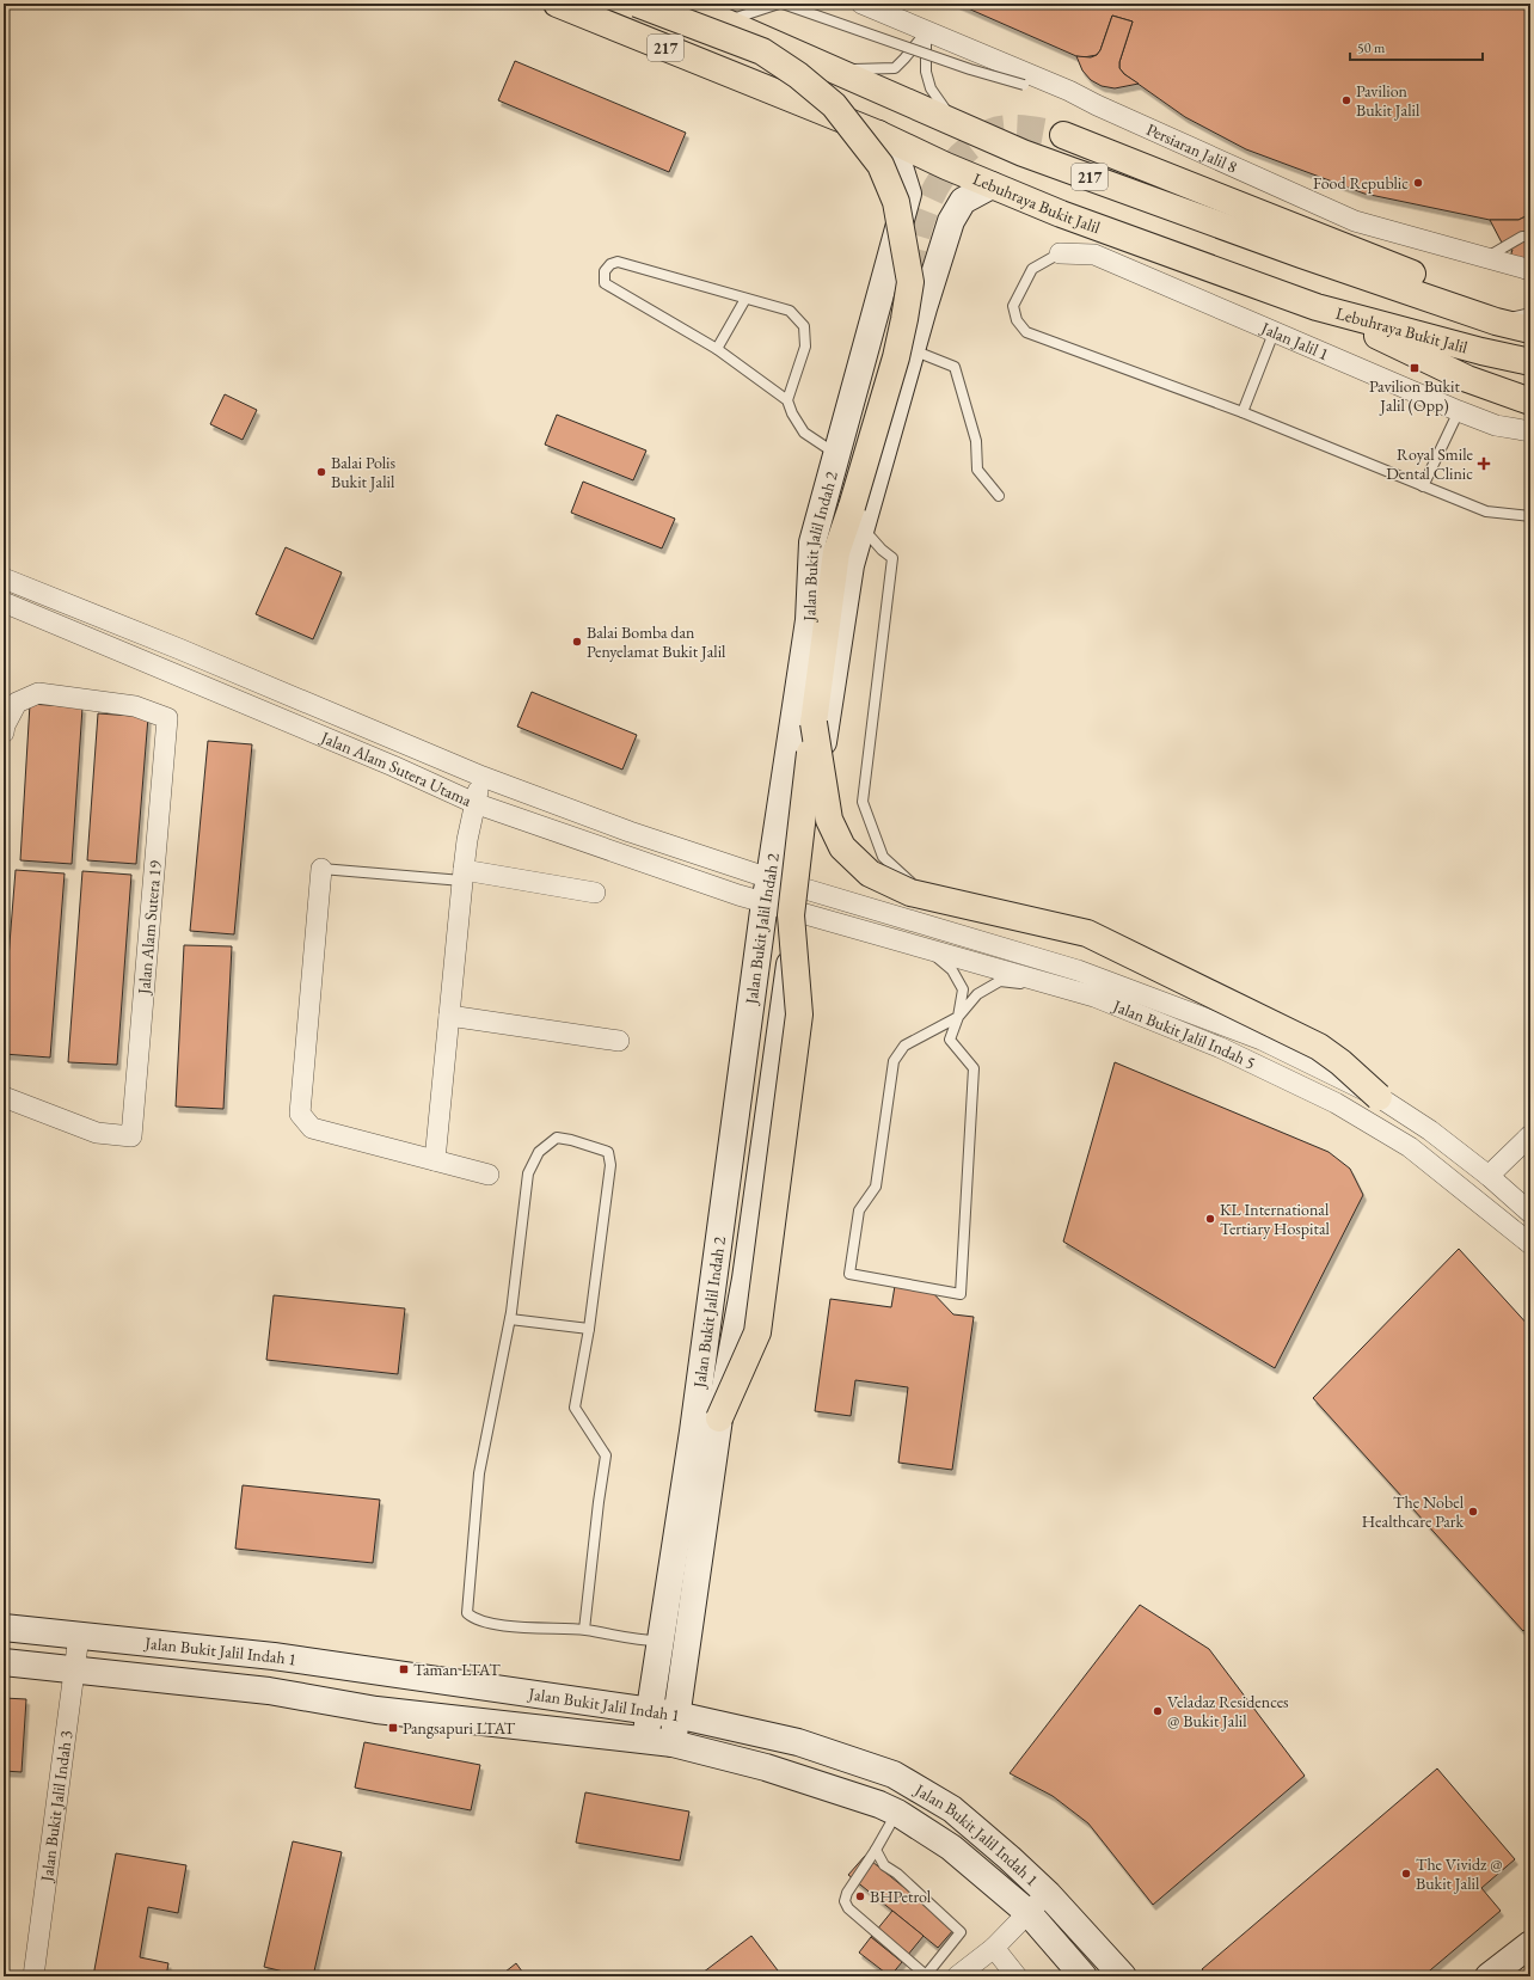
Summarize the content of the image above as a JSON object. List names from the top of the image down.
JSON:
{
  "streets": {
    "highway": ["217", "Lebuhraya Bukit Jalil"],
    "street": [
      "Persiaran Jalil 8",
      "Jalan Jalil 1",
      "Jalan Bukit Jalil Indah 2",
      "Jalan Alam Sutera Utama",
      "Jalan Alam Sutera 19",
      "Jalan Bukit Jalil Indah 5",
      "Jalan Bukit Jalil Indah 1",
      "Jalan Bukit Jalil Indah 3"
    ]
  },
  "crossings": [
    ["Lebuhraya Bukit Jalil", "Jalan Bukit Jalil Indah 2"],
    ["Jalan Bukit Jalil Indah 2", "Jalan Alam Sutera Utama"],
    ["Jalan Bukit Jalil Indah 2", "Jalan Bukit Jalil Indah 5"],
    ["Jalan Bukit Jalil Indah 2", "Jalan Bukit Jalil Indah 1"],
    ["Jalan Bukit Jalil Indah 1", "Jalan Bukit Jalil Indah 3"]
  ],
  "places": {
    "other": [
      "Pavilion Bukit Jalil",
      "Food Republic",
      "Balai Polis Bukit Jalil",
      "Balai Bomba dan Penyelamat Bukit Jalil",
      "KL International Tertiary Hospital",
      "The Nobel Healthcare Park",
      "Veladaz Residences @ Bukit Jalil",
      "The Vividz @ Bukit Jalil",
      "BHPetrol"
    ],
    "transit": ["Pavilion Bukit Jalil (Opp)", "Taman LTAT", "Pangsapuri LTAT"],
    "health": ["Royal Smile Dental Clinic"]
  },
  "scale_bar": "50 m"
}
